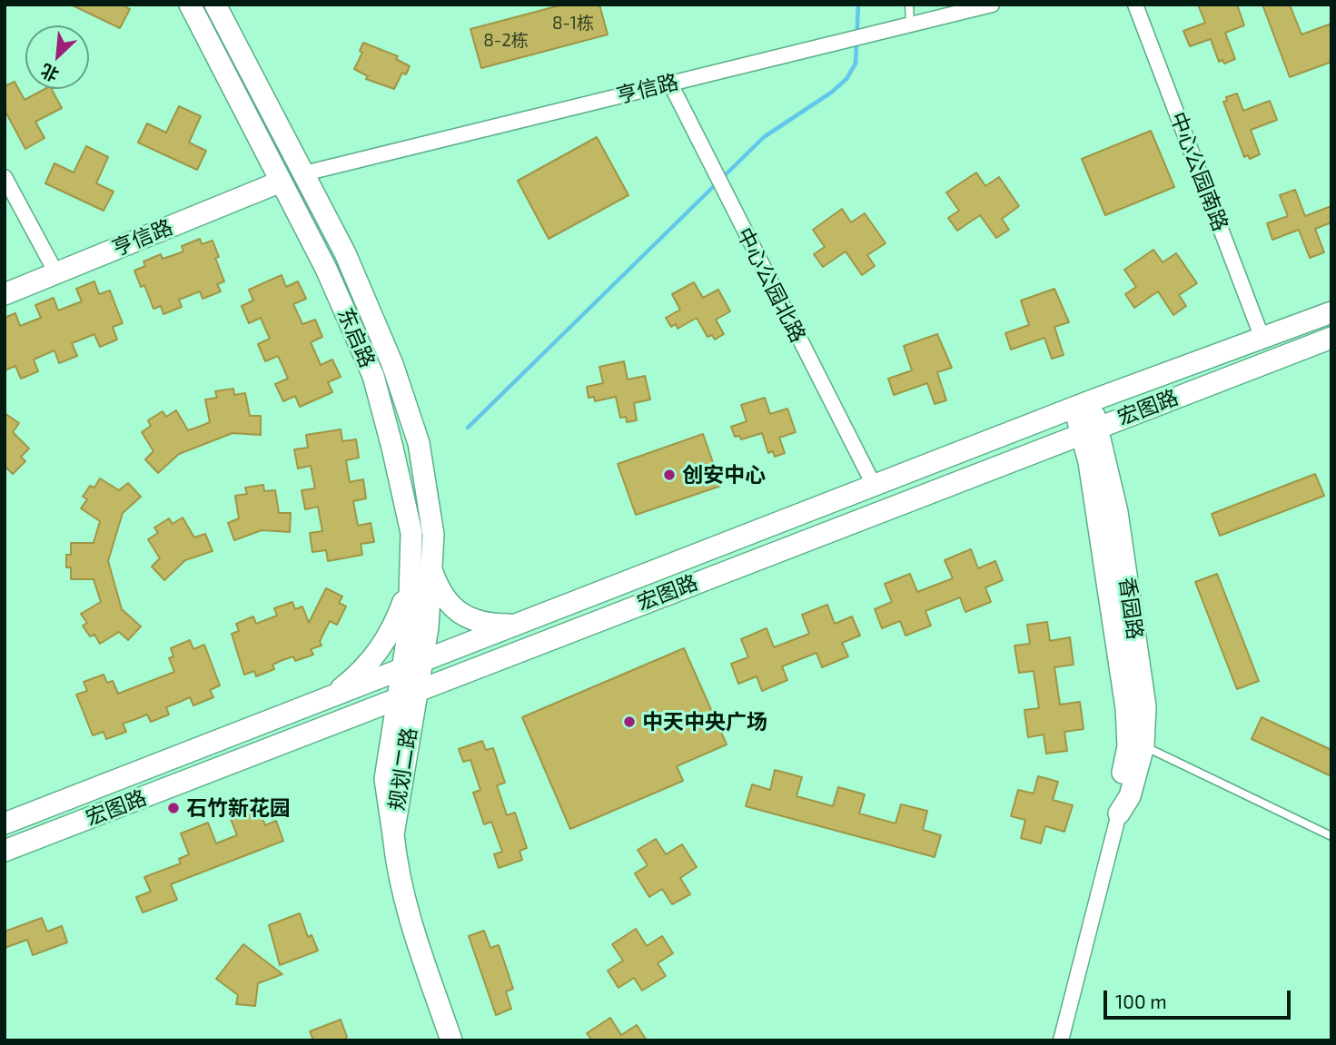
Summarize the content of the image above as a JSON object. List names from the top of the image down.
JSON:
{
  "streets": {
    "main road": [
      "亨信路",
      "东启路",
      "宏图路",
      "香园路",
      "规划二路"
    ],
    "street": ["中心公园南路", "中心公园北路"]
  },
  "crossings": [
    ["亨信路", "中心公园北路"],
    ["亨信路", "东启路"],
    ["中心公园南路", "宏图路"],
    ["中心公园北路", "宏图路"],
    ["东启路", "宏图路"],
    ["东启路", "规划二路"],
    ["宏图路", "香园路"],
    ["宏图路", "规划二路"]
  ],
  "places": ["创安中心", "中天中央广场", "石竹新花园"],
  "house_numbers": ["8-1栋", "8-2栋"],
  "scale_bar": "100 m",
  "north": "bottom left"
}
